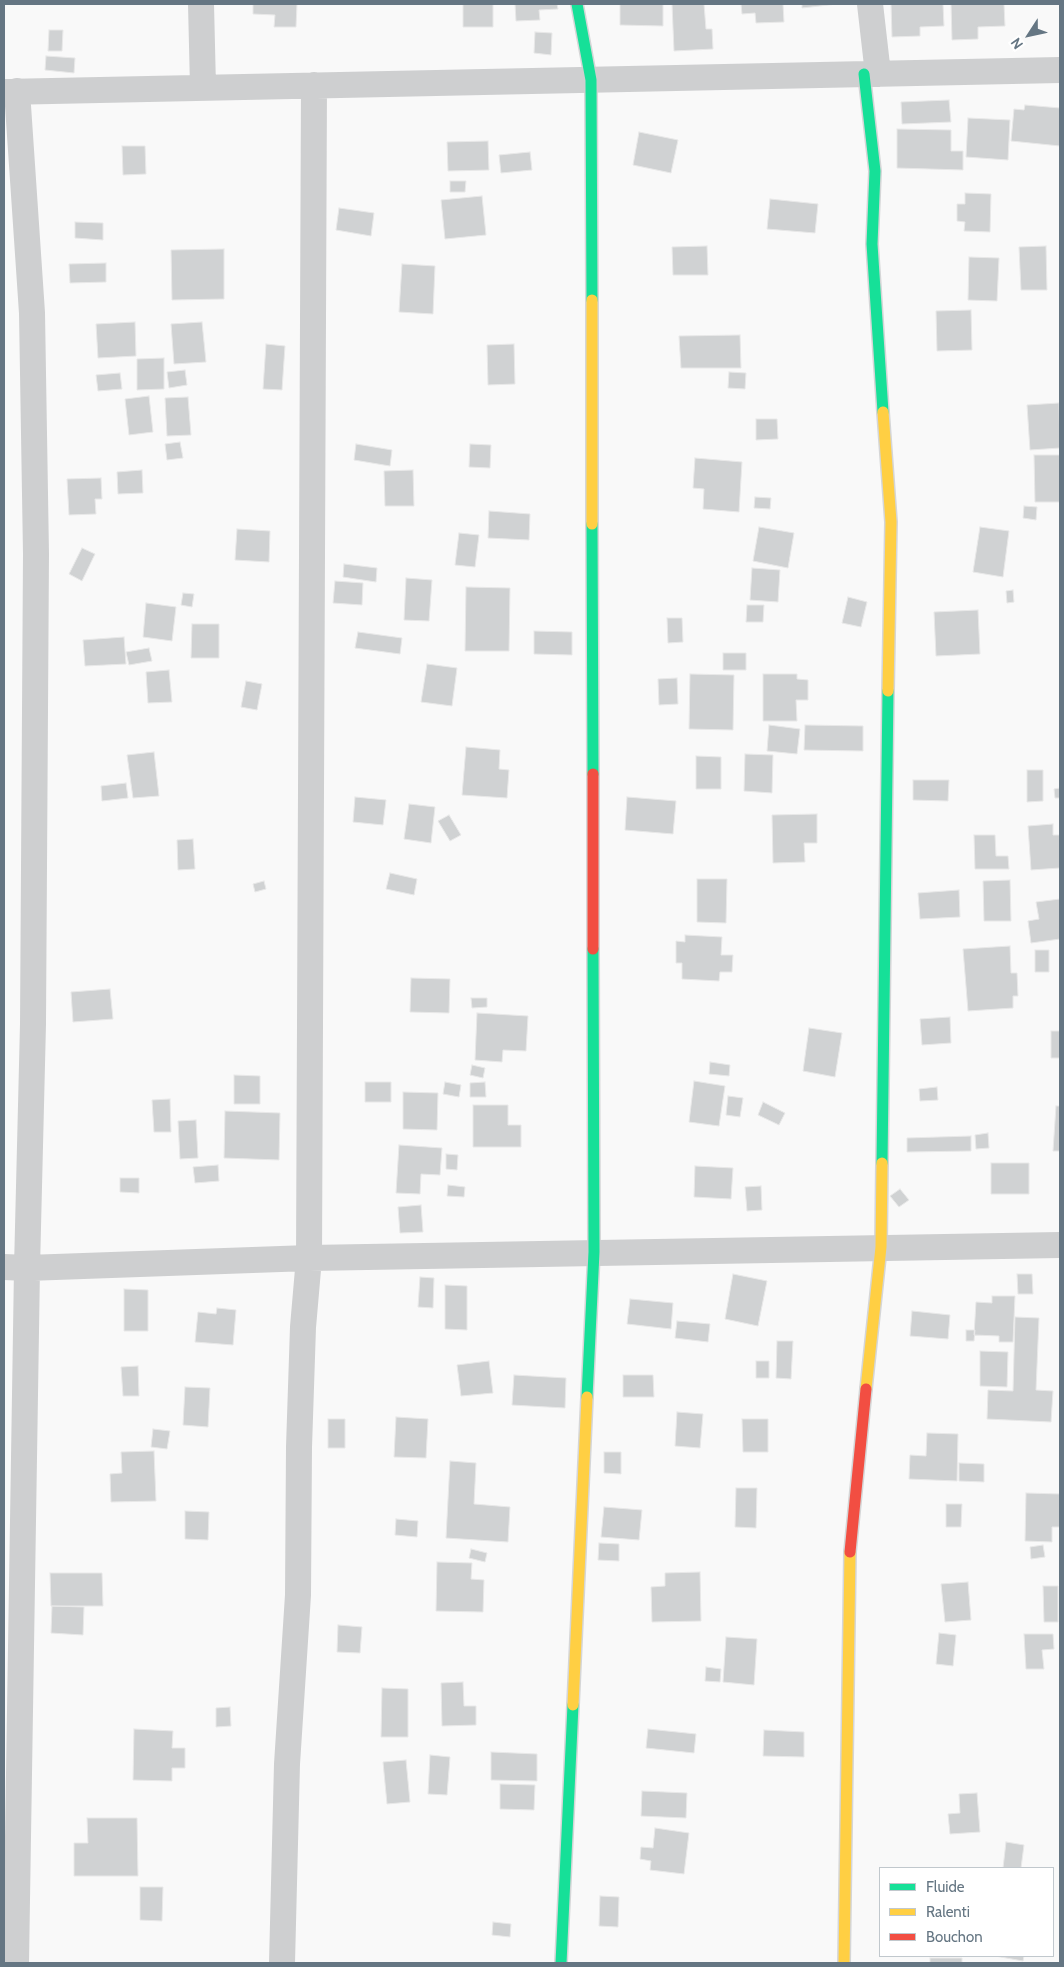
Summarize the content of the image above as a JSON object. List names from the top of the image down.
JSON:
{
  "legend": ["Fluide", "Ralenti", "Bouchon"],
  "north": "bottom left"
}
